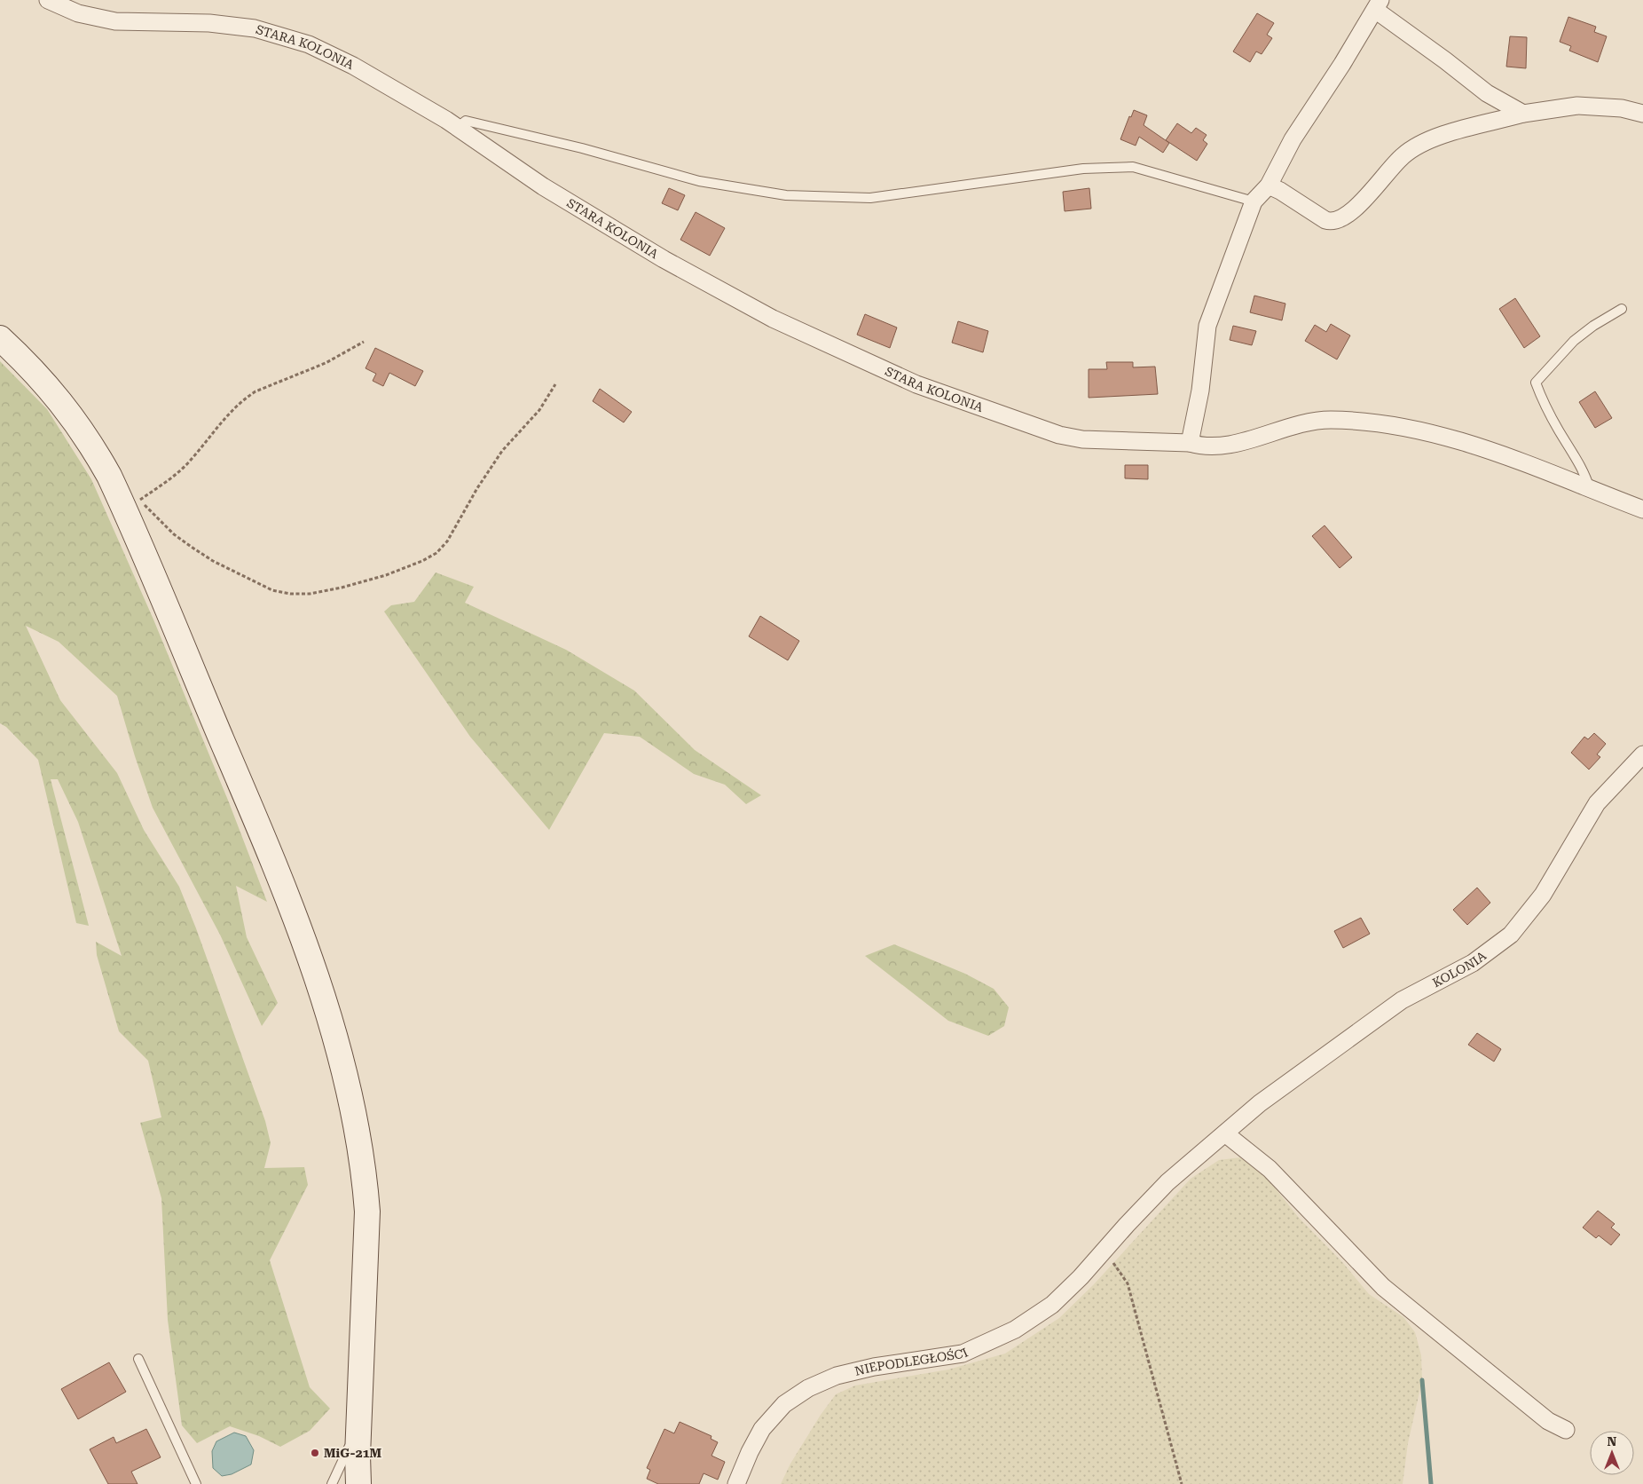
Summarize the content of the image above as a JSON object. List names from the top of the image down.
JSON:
{
  "streets": {
    "street": ["STARA KOLONIA", "KOLONIA", "NIEPODLEGŁOŚCI"]
  },
  "crossings": [
    ["KOLONIA", "NIEPODLEGŁOŚCI"]
  ],
  "places": ["MiG-21M"],
  "north": "top"
}
